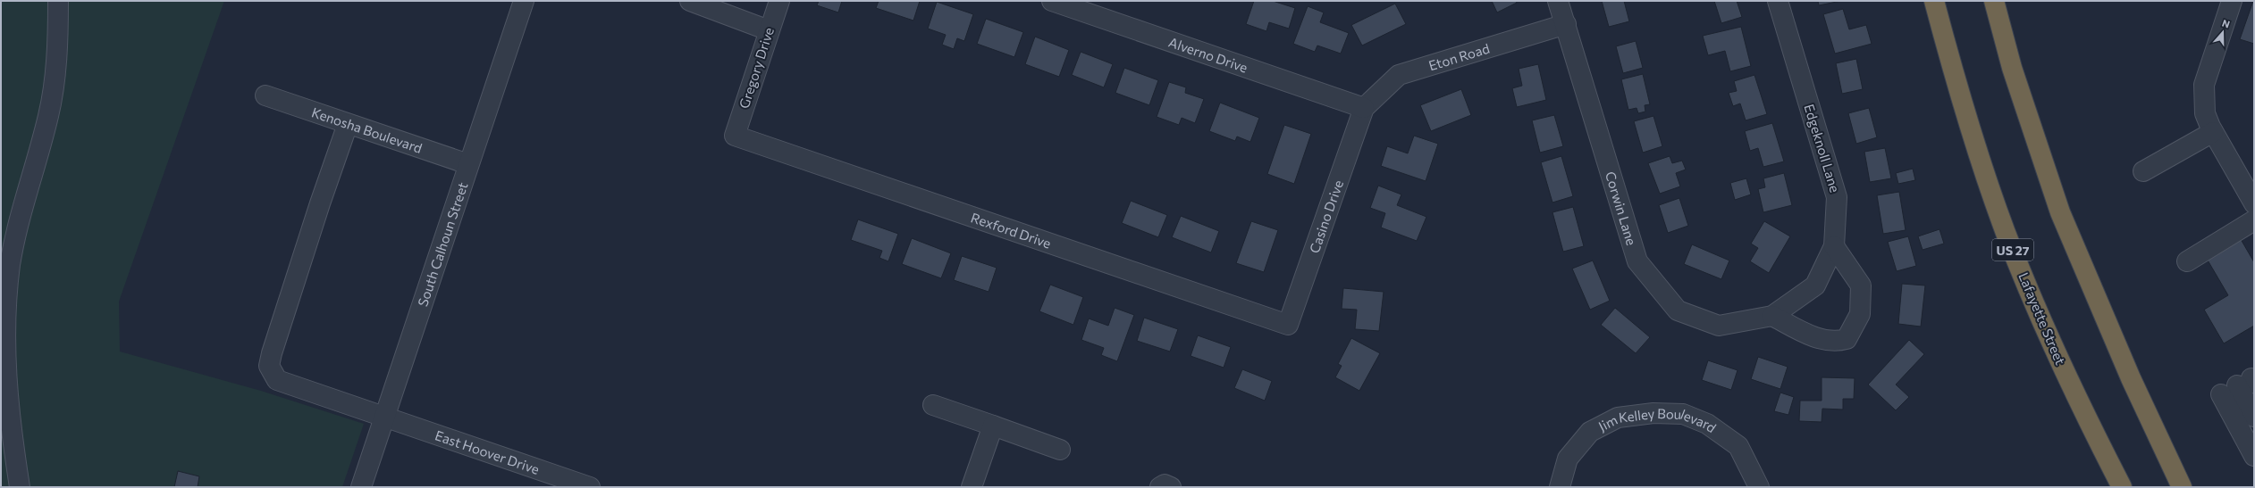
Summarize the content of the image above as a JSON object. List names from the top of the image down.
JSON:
{
  "streets": {
    "highway": ["US 27", "Lafayette Street"],
    "street": [
      "Alverno Drive",
      "Eton Road",
      "Gregory Drive",
      "Kenosha Boulevard",
      "Edgeknoll Lane",
      "Corwin Lane",
      "Casino Drive",
      "Rexford Drive",
      "South Calhoun Street",
      "Jim Kelley Boulevard",
      "East Hoover Drive"
    ]
  },
  "crossings": [
    ["Alverno Drive", "Eton Road"],
    ["Alverno Drive", "Casino Drive"],
    ["Eton Road", "Corwin Lane"],
    ["Eton Road", "Casino Drive"],
    ["Gregory Drive", "Rexford Drive"],
    ["Kenosha Boulevard", "South Calhoun Street"],
    ["Kenosha Boulevard", "East Hoover Drive"],
    ["Edgeknoll Lane", "Corwin Lane"],
    ["Casino Drive", "Rexford Drive"],
    ["South Calhoun Street", "East Hoover Drive"]
  ],
  "north": "top"
}
